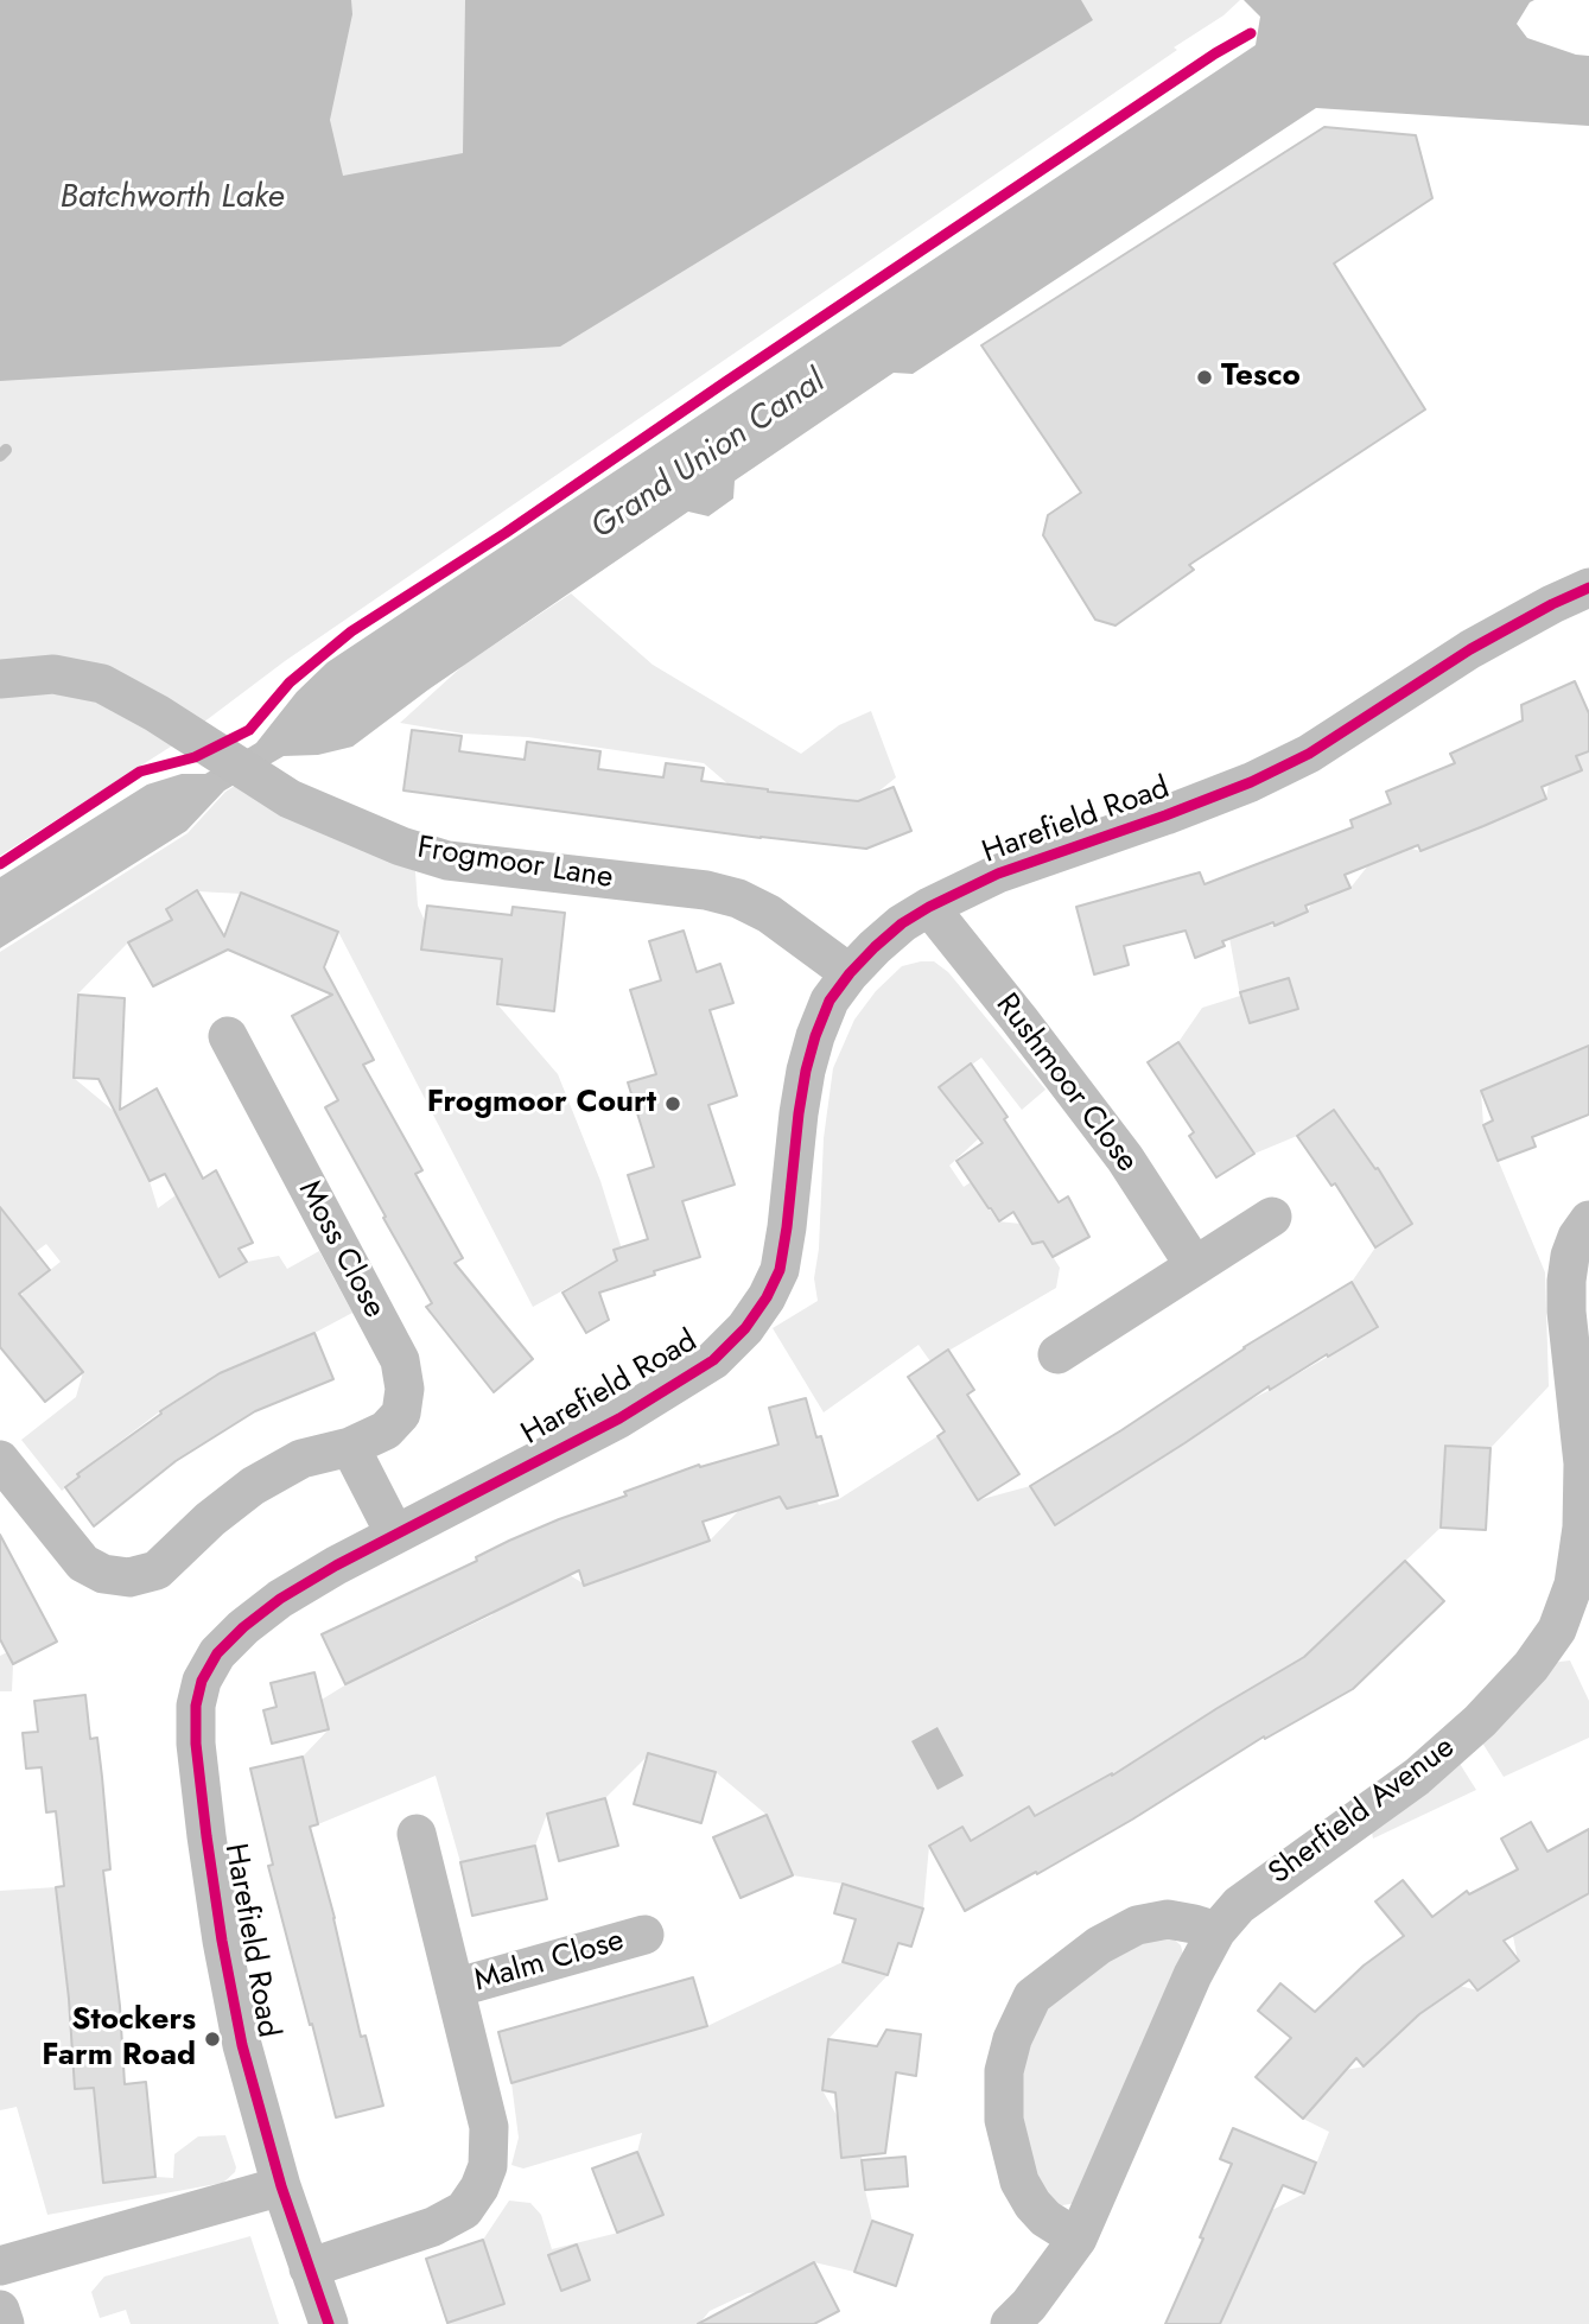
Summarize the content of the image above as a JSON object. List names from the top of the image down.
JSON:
{
  "streets": {
    "street": [
      "Harefield Road",
      "Frogmoor Lane",
      "Rushmoor Close",
      "Moss Close",
      "Sherfield Avenue",
      "Malm Close"
    ]
  },
  "crossings": [
    ["Harefield Road", "Frogmoor Lane"],
    ["Harefield Road", "Rushmoor Close"],
    ["Harefield Road", "Malm Close"]
  ],
  "water": ["Batchworth Lake", "Grand Union Canal"],
  "places": ["Tesco", "Frogmoor Court", "Stockers Farm Road"]
}
